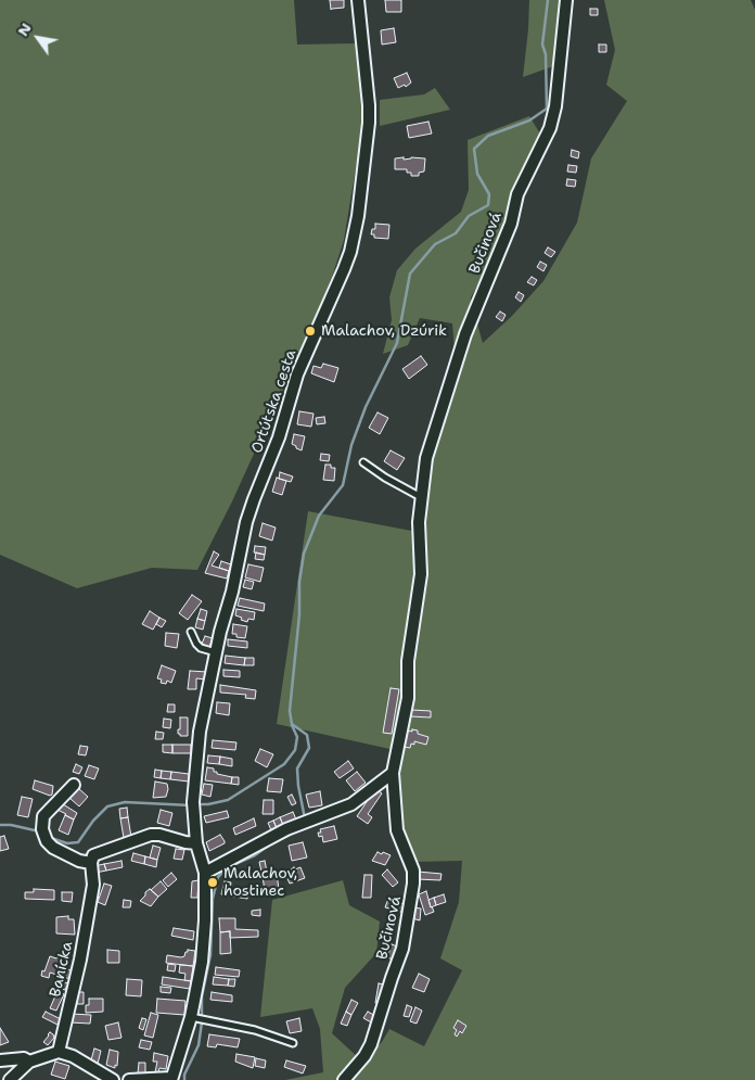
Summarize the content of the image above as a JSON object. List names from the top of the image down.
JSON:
{
  "streets": {
    "street": ["Bučinová", "Ortútska cesta", "Banícka"]
  },
  "places": ["Malachov, Dzúrik", "Malachov, hostinec"],
  "north": "top left"
}
